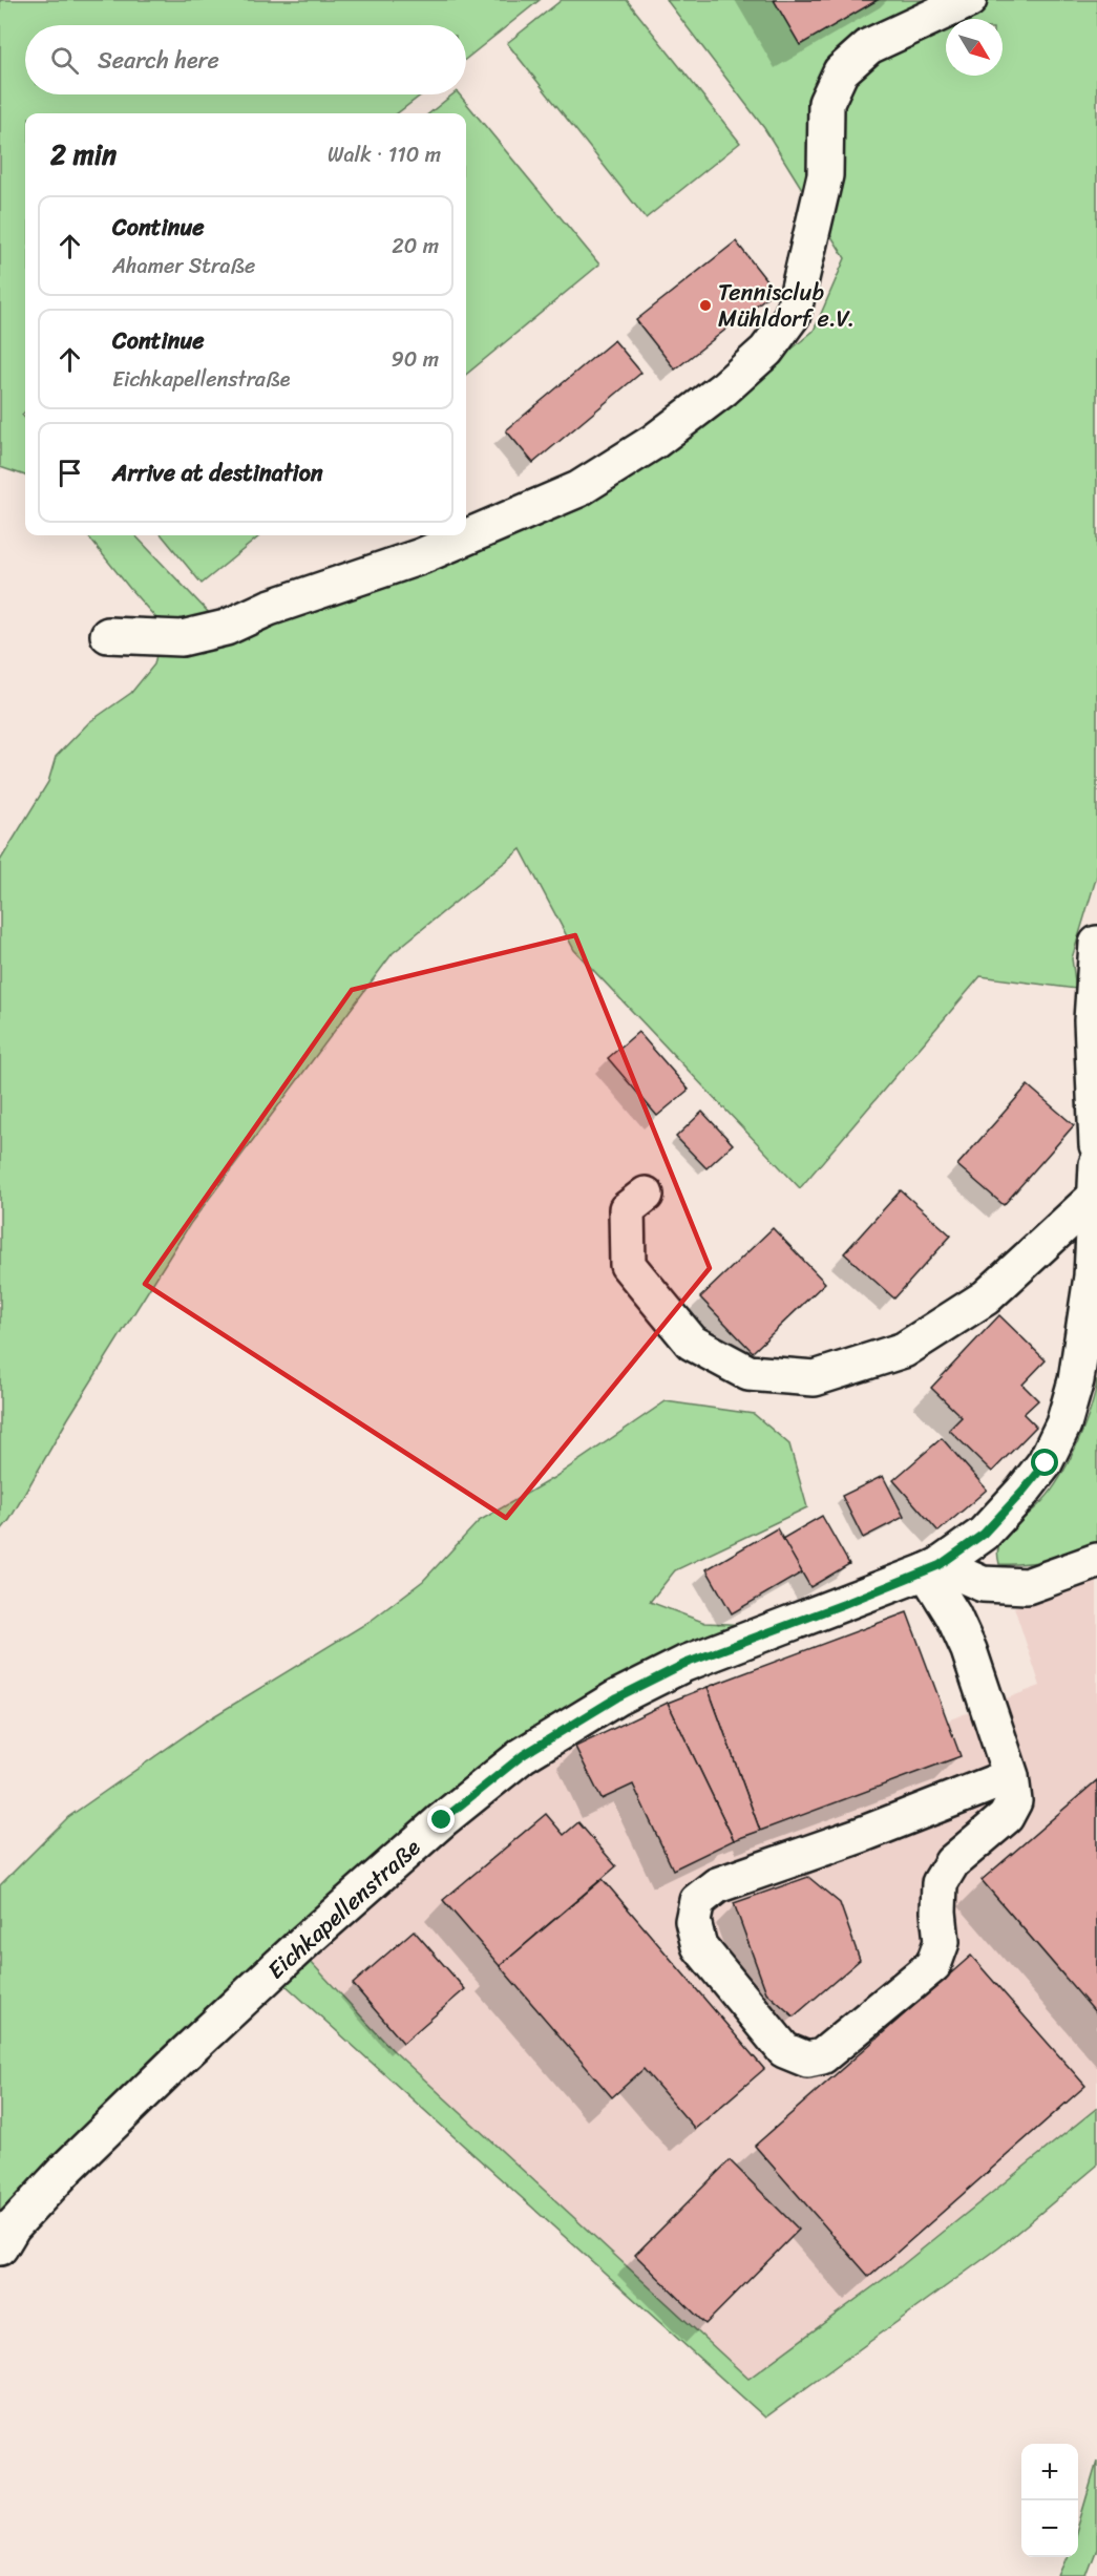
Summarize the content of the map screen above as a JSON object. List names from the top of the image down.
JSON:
{
  "streets": {
    "street": ["Eichkapellenstraße"]
  },
  "places": ["Tennisclub Mühldorf e.V."],
  "north": "bottom right",
  "page": {
    "search": "Search here",
    "heading": ["2 min", "Walk · 110 m"],
    "list": [
      ["Continue", "Ahamer Straße", "20 m"],
      ["Continue", "Eichkapellenstraße", "90 m"],
      "Arrive at destination"
    ],
    "map_buttons": ["+", "−"]
  }
}
